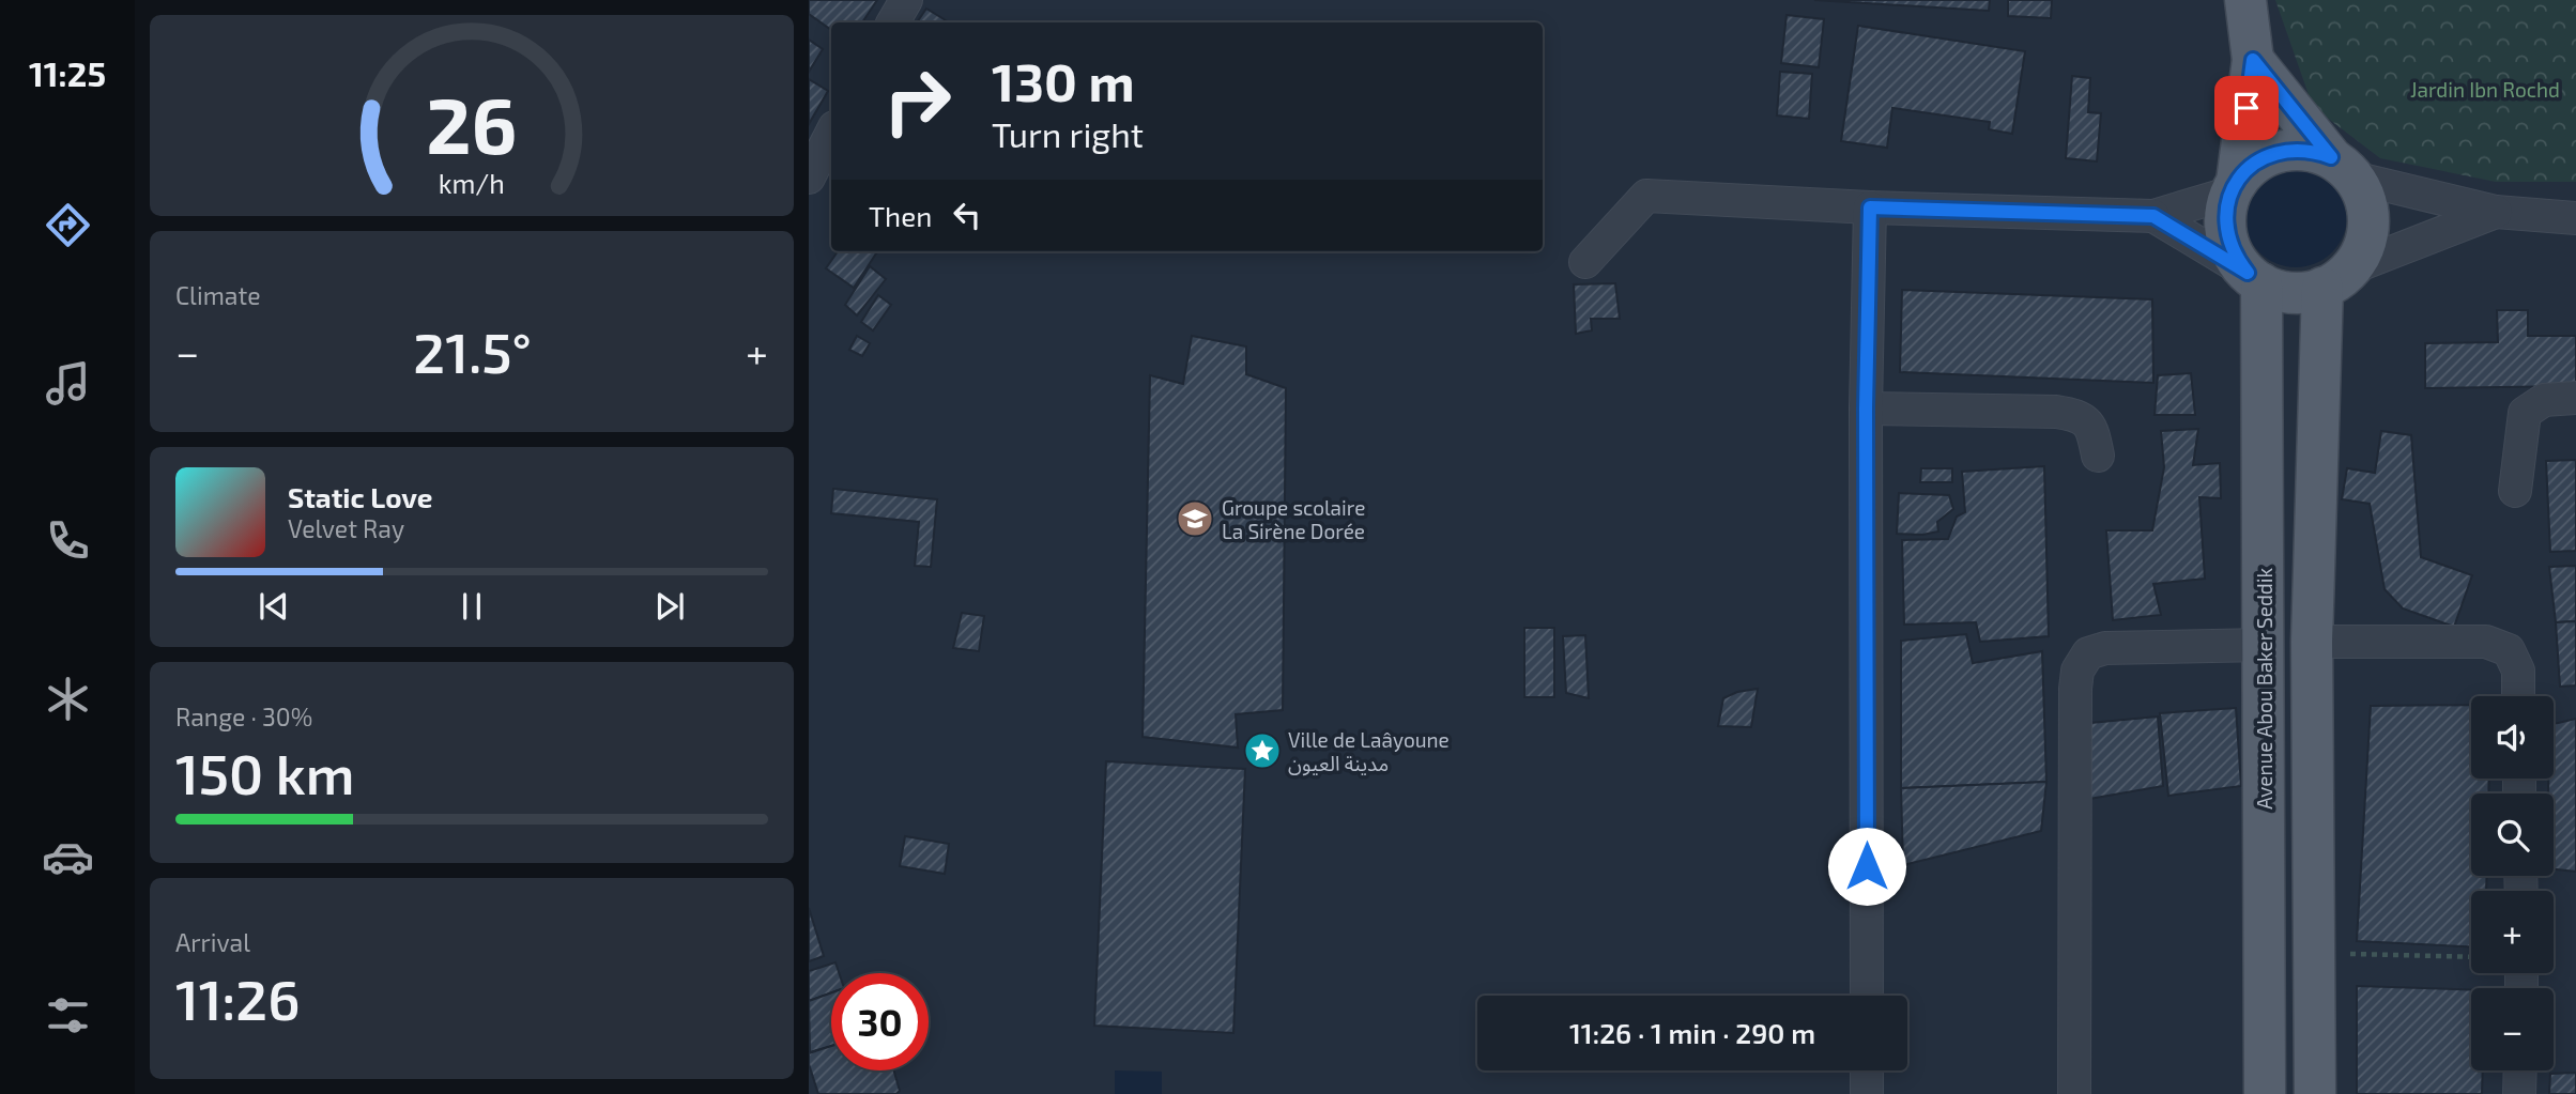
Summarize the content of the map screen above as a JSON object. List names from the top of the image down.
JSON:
{
  "streets": {
    "main road": ["Avenue Abou Baker Seddik"]
  },
  "parks": ["Jardin Ibn Rochd"],
  "places": {
    "school or university": ["Groupe scolaire La Sirène Dorée"],
    "place": ["Ville de Laâyoune مدينة العيون"]
  },
  "page": {
    "tabs": "11:25",
    "turn": ["130 m", "Turn right"],
    "then": "Then",
    "tile": [
      "Climate",
      ["Range · 30%", "150 km"],
      ["Arrival", "11:26"]
    ],
    "heat": ["−", "21.5°", "+"],
    "song": ["Static Love", "Velvet Ray"],
    "map_buttons": ["+", "−"],
    "limit": "30",
    "trip": "11:26 · 1 min · 290 m",
    "gauge": ["26", "km/h"]
  }
}
